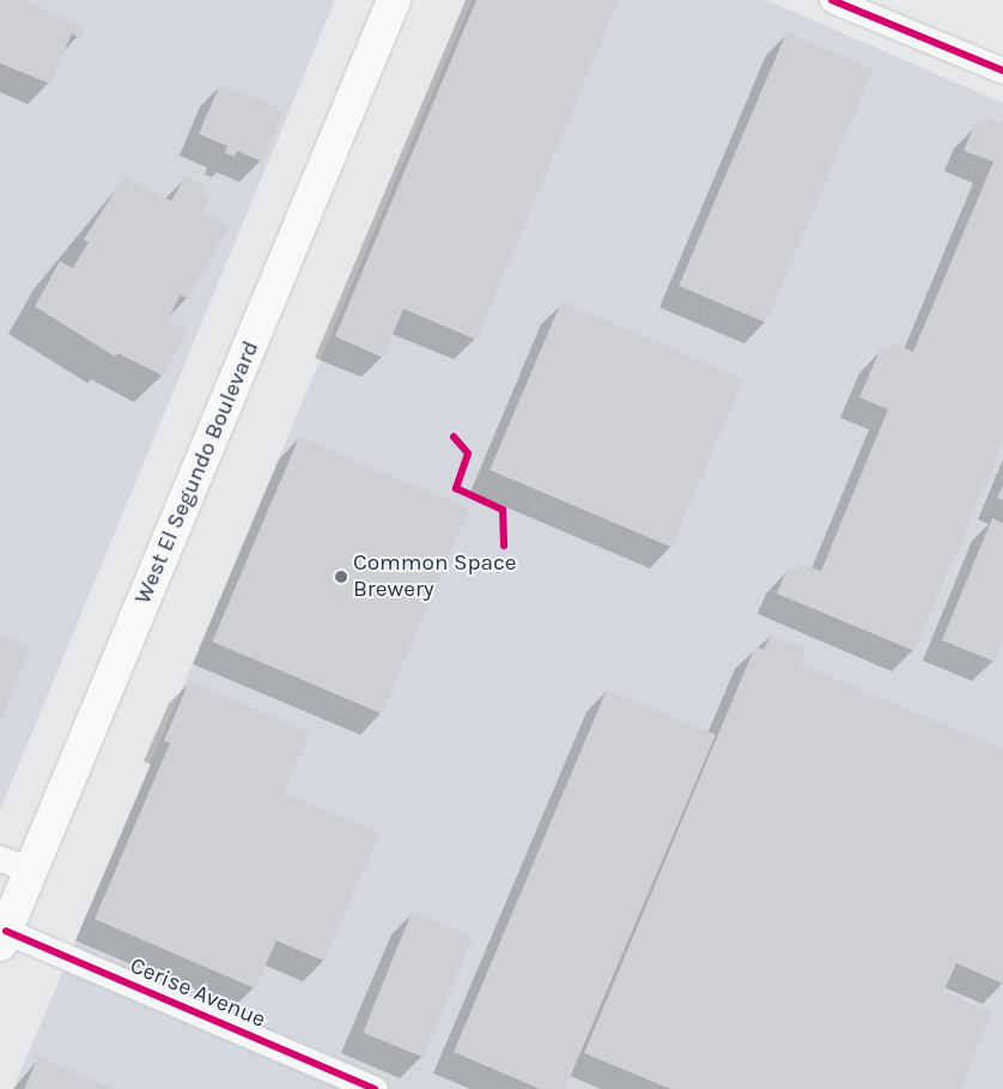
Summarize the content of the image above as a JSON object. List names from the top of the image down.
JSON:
{
  "streets": {
    "main road": ["West El Segundo Boulevard"],
    "street": ["Cerise Avenue"]
  },
  "crossings": [
    ["West El Segundo Boulevard", "Cerise Avenue"]
  ],
  "places": ["Common Space Brewery"]
}
